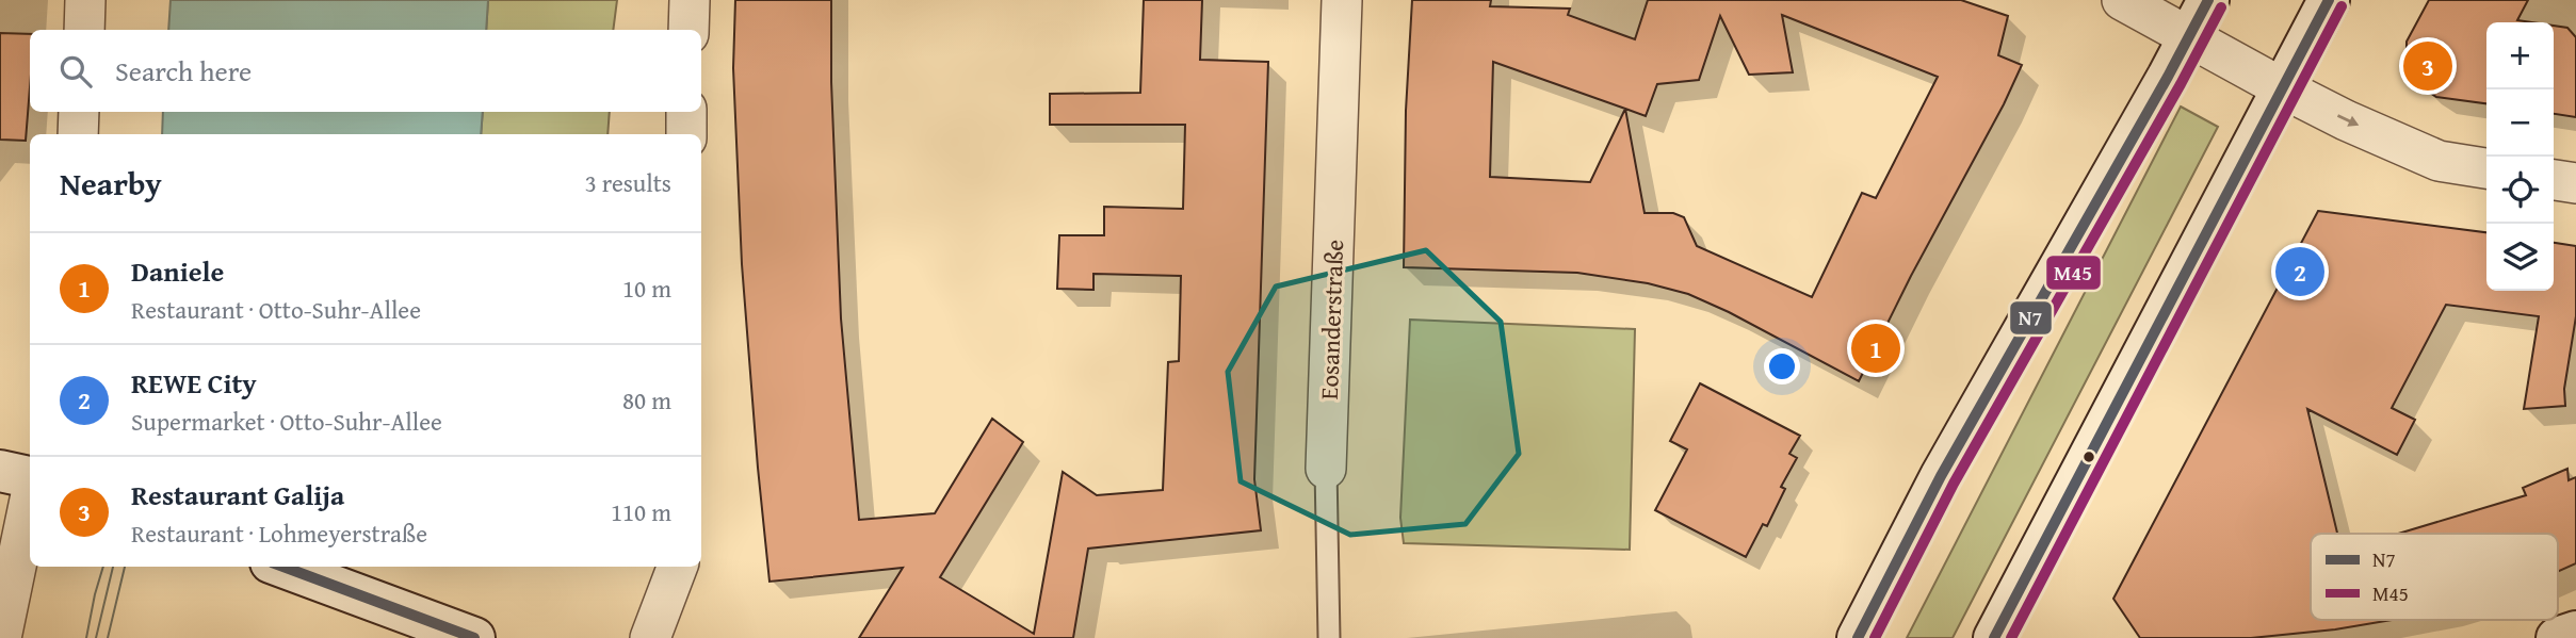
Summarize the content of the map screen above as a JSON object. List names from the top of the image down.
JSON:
{
  "streets": {
    "street": ["Eosanderstraße"]
  },
  "lines": ["transit line N7", "transit line M45"],
  "legend": ["N7", "M45"],
  "page": {
    "map_buttons": ["+", "−"],
    "search": "Search here",
    "pins": ["3", "2", "1"],
    "heading": ["Nearby", "3 results"],
    "list": [
      {
        "mark": "1",
        "name": "Daniele",
        "note": "Restaurant · Otto-Suhr-Allee",
        "value": "10 m"
      },
      {
        "mark": "2",
        "name": "REWE City",
        "note": "Supermarket · Otto-Suhr-Allee",
        "value": "80 m"
      },
      {
        "mark": "3",
        "name": "Restaurant Galija",
        "note": "Restaurant · Lohmeyerstraße",
        "value": "110 m"
      }
    ]
  }
}
